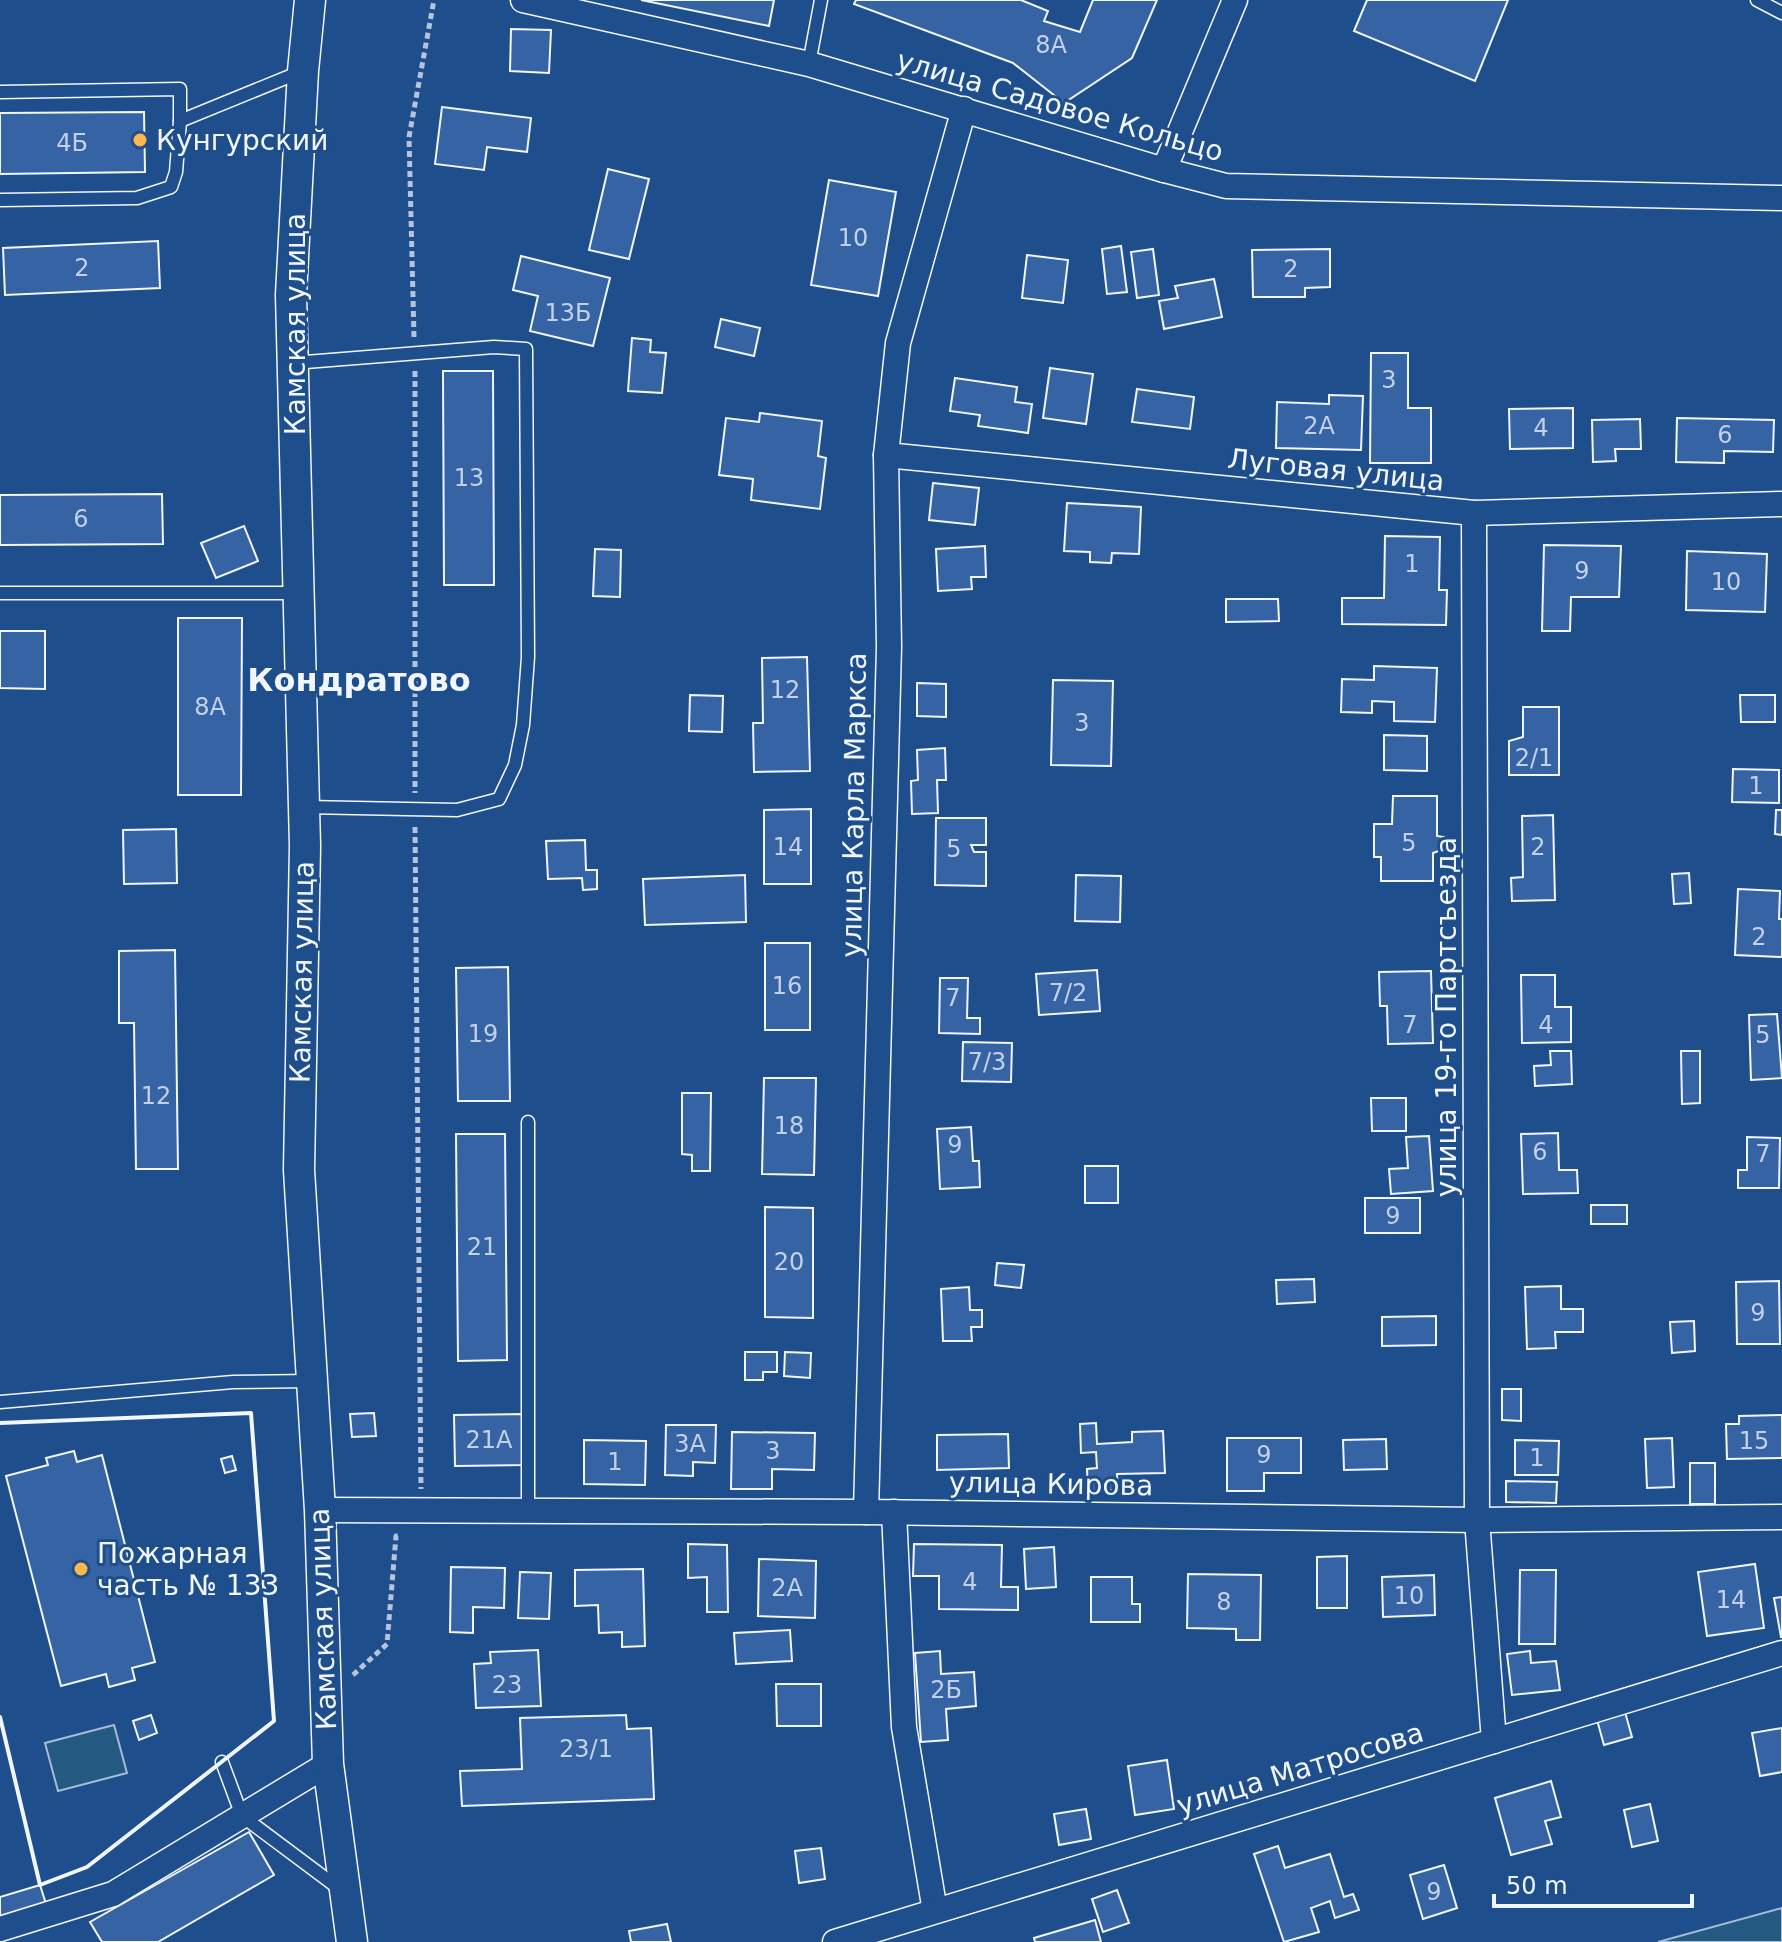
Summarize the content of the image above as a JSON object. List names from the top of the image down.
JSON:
{
  "streets": {
    "street": [
      "улица Садовое Кольцо",
      "Камская улица",
      "Луговая улица",
      "улица Карла Маркса",
      "улица 19-го Партсъезда",
      "улица Кирова",
      "улица Матросова"
    ]
  },
  "crossings": [
    ["улица Садовое Кольцо", "улица Карла Маркса"],
    ["Камская улица", "улица Кирова"],
    ["Луговая улица", "улица Карла Маркса"],
    ["Луговая улица", "улица 19-го Партсъезда"],
    ["улица Карла Маркса", "улица Кирова"],
    ["улица 19-го Партсъезда", "улица Кирова"],
    ["улица 19-го Партсъезда", "улица Матросова"]
  ],
  "districts": ["Кондратово"],
  "places": ["Кунгурский", "Пожарная часть № 133"],
  "house_numbers": [
    "8А",
    "4Б",
    "10",
    "2",
    "2",
    "13Б",
    "3",
    "2А",
    "4",
    "6",
    "13",
    "6",
    "1",
    "9",
    "10",
    "12",
    "8А",
    "3",
    "2/1",
    "1",
    "5",
    "14",
    "2",
    "5",
    "2",
    "16",
    "7/2",
    "7",
    "7",
    "4",
    "19",
    "5",
    "7/3",
    "12",
    "18",
    "9",
    "6",
    "7",
    "9",
    "21",
    "20",
    "9",
    "21А",
    "15",
    "3А",
    "3",
    "9",
    "1",
    "1",
    "4",
    "2А",
    "10",
    "14",
    "8",
    "23",
    "2Б",
    "23/1",
    "9"
  ],
  "scale_bar": "50 m"
}
